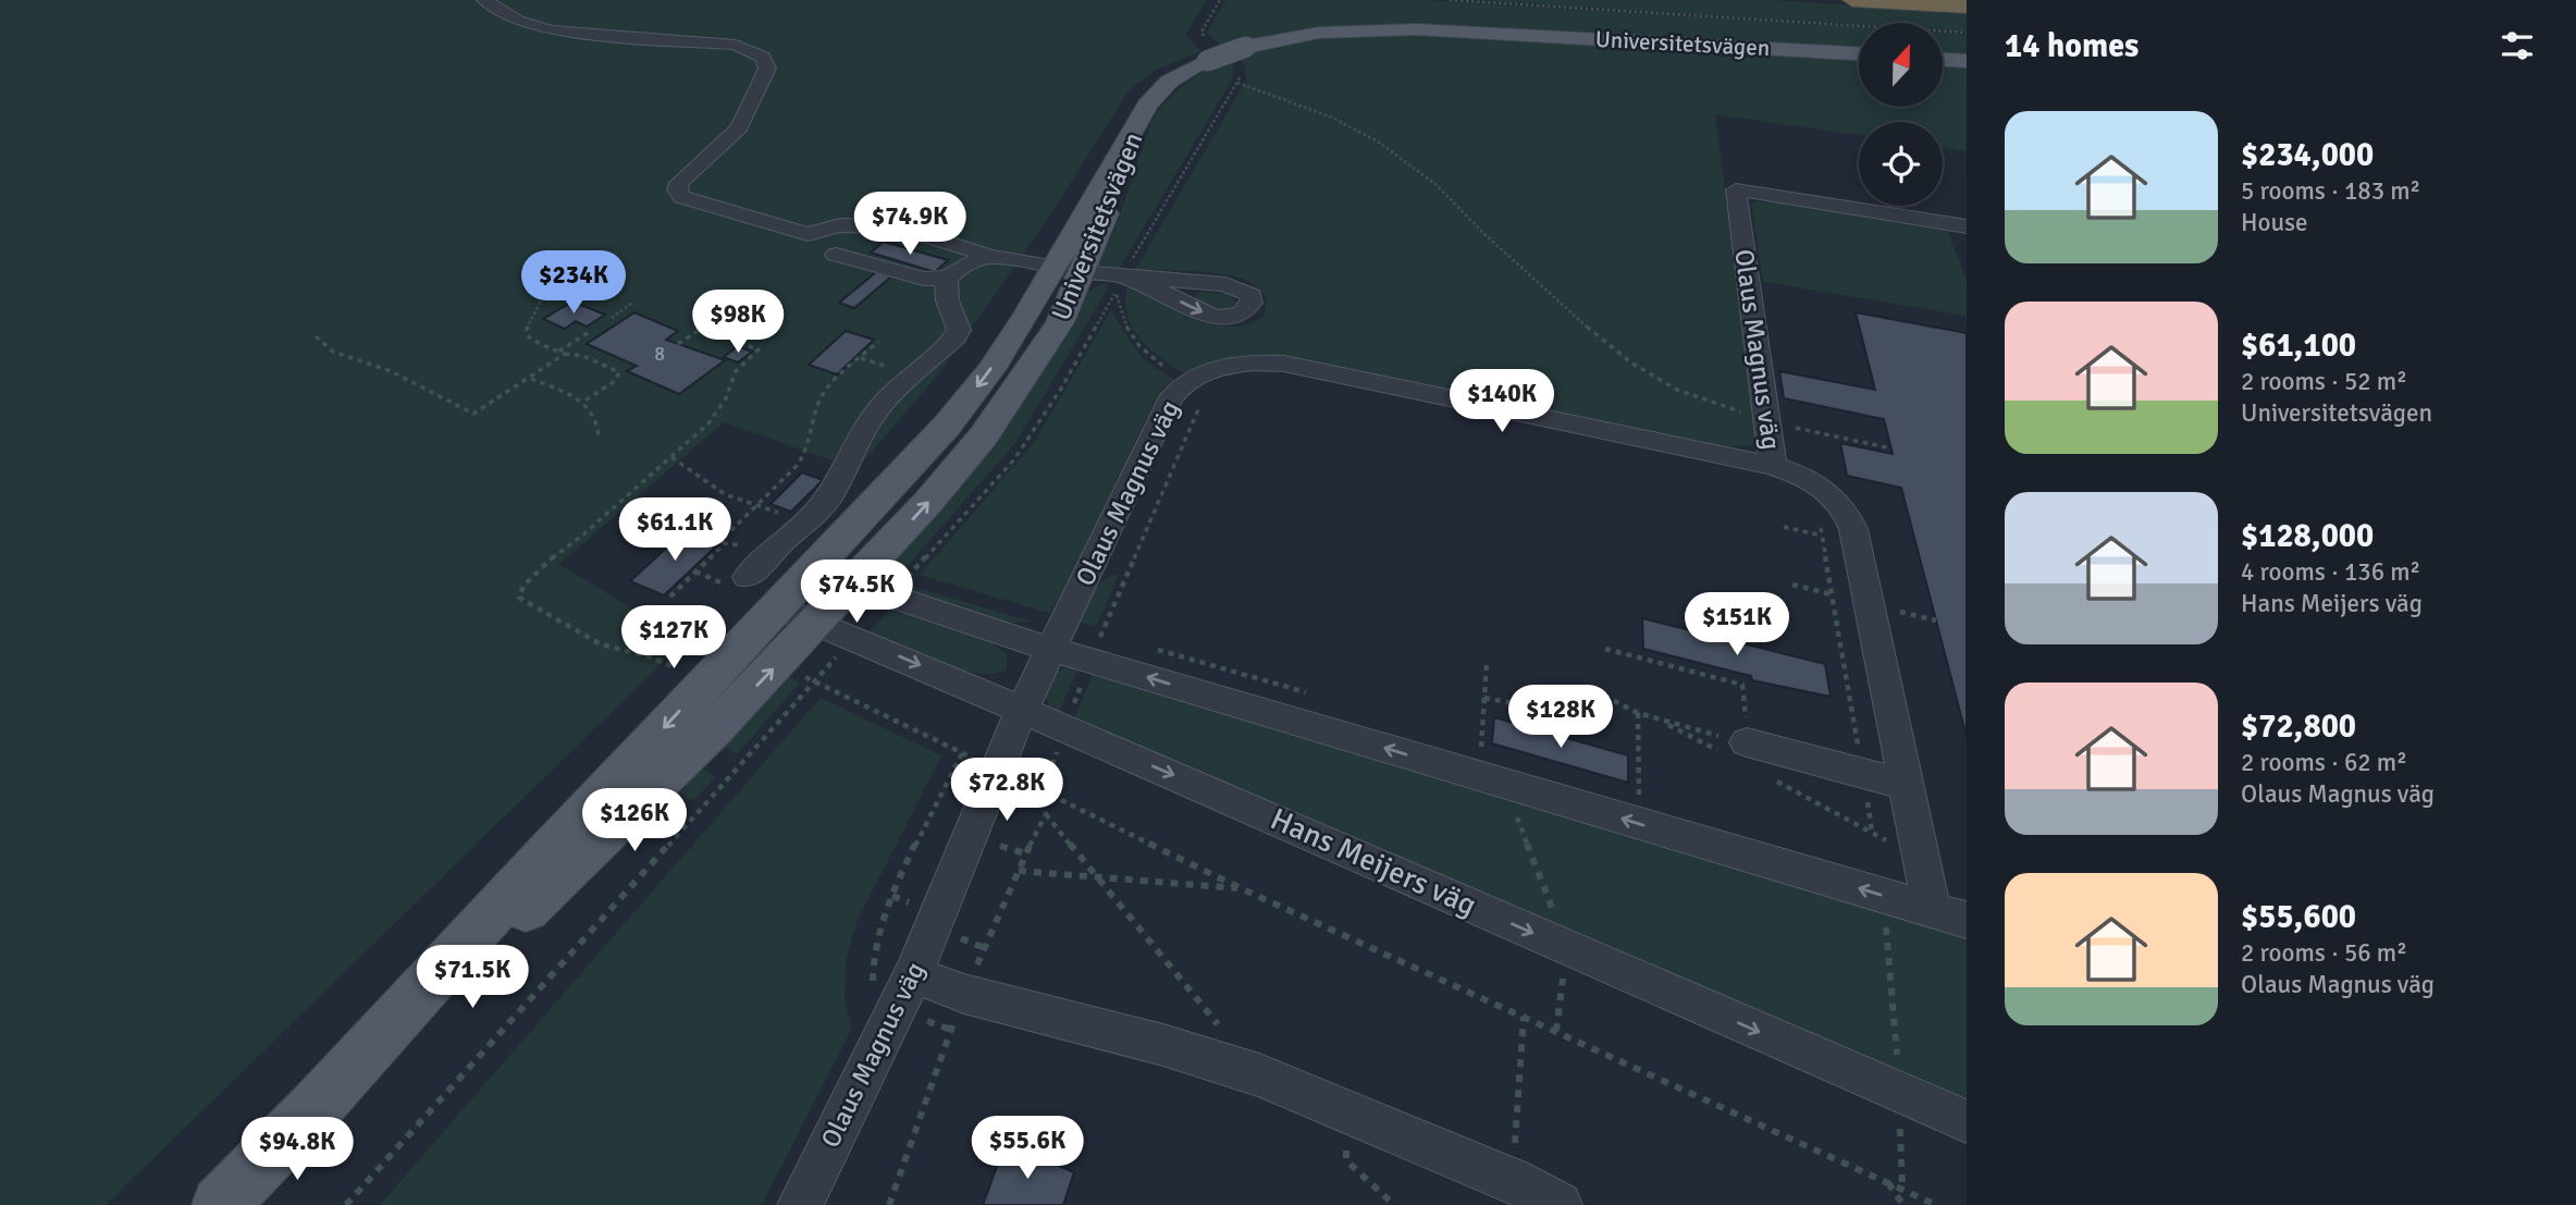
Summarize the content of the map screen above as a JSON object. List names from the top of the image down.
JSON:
{
  "streets": {
    "main road": ["Universitetsvägen"],
    "street": ["Olaus Magnus väg", "Hans Meijers väg"]
  },
  "crossings": [
    ["Universitetsvägen", "Hans Meijers väg"],
    ["Olaus Magnus väg", "Hans Meijers väg"]
  ],
  "house_numbers": ["8"],
  "north": "top",
  "page": {
    "heading": "14 homes",
    "list": [
      {
        "name": "$234,000",
        "note": "5 rooms · 183 m² · House"
      },
      {
        "name": "$61,100",
        "note": "2 rooms · 52 m² · Universitetsvägen"
      },
      {
        "name": "$128,000",
        "note": "4 rooms · 136 m² · Hans Meijers väg"
      },
      {
        "name": "$72,800",
        "note": "2 rooms · 62 m² · Olaus Magnus väg"
      },
      {
        "name": "$55,600",
        "note": "2 rooms · 56 m² · Olaus Magnus väg"
      }
    ],
    "price": [
      "$74.9K",
      "$234K",
      "$98K",
      "$140K",
      "$61.1K",
      "$74.5K",
      "$151K",
      "$127K",
      "$128K",
      "$72.8K",
      "$126K",
      "$71.5K",
      "$55.6K",
      "$94.8K"
    ]
  }
}
